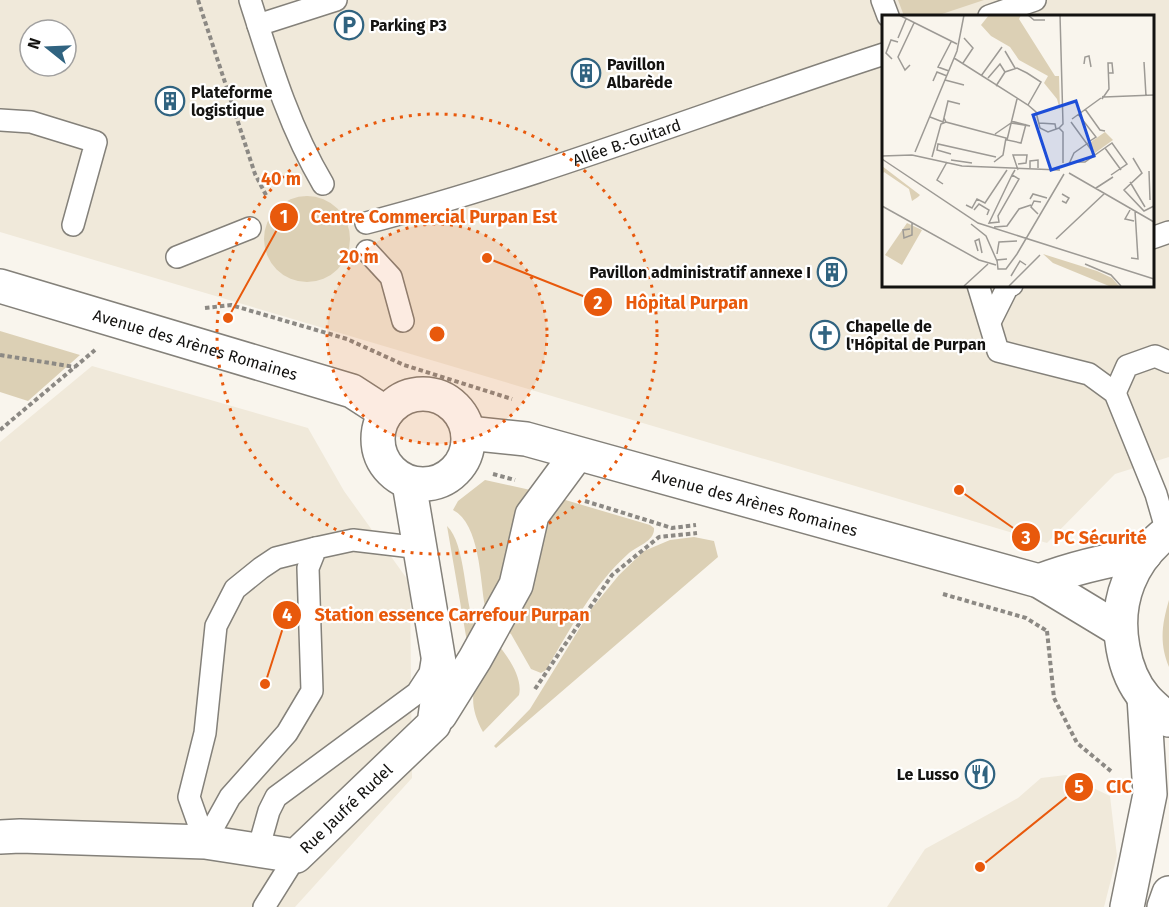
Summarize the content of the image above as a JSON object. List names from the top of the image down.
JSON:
{
  "streets": {
    "main road": ["Avenue des Arènes Romaines", "Rue Jaufré Rudel"],
    "lane": ["Allée B.-Guitard"]
  },
  "crossings": [
    ["Avenue des Arènes Romaines", "Rue Jaufré Rudel"]
  ],
  "places": {
    "parking": ["Parking P3"],
    "building": ["Pavillon Albarède", "Plateforme logistique", "Pavillon administratif annexe I"],
    "other": [
      "Hôpital Purpan",
      "Centre Commercial Purpan Est",
      "PC Sécurité",
      "Station essence Carrefour Purpan",
      "CIC"
    ],
    "church": ["Chapelle de l'Hôpital de Purpan"],
    "restaurant": ["Le Lusso"]
  },
  "north": "left",
  "rings": ["40 m", "20 m"]
}
